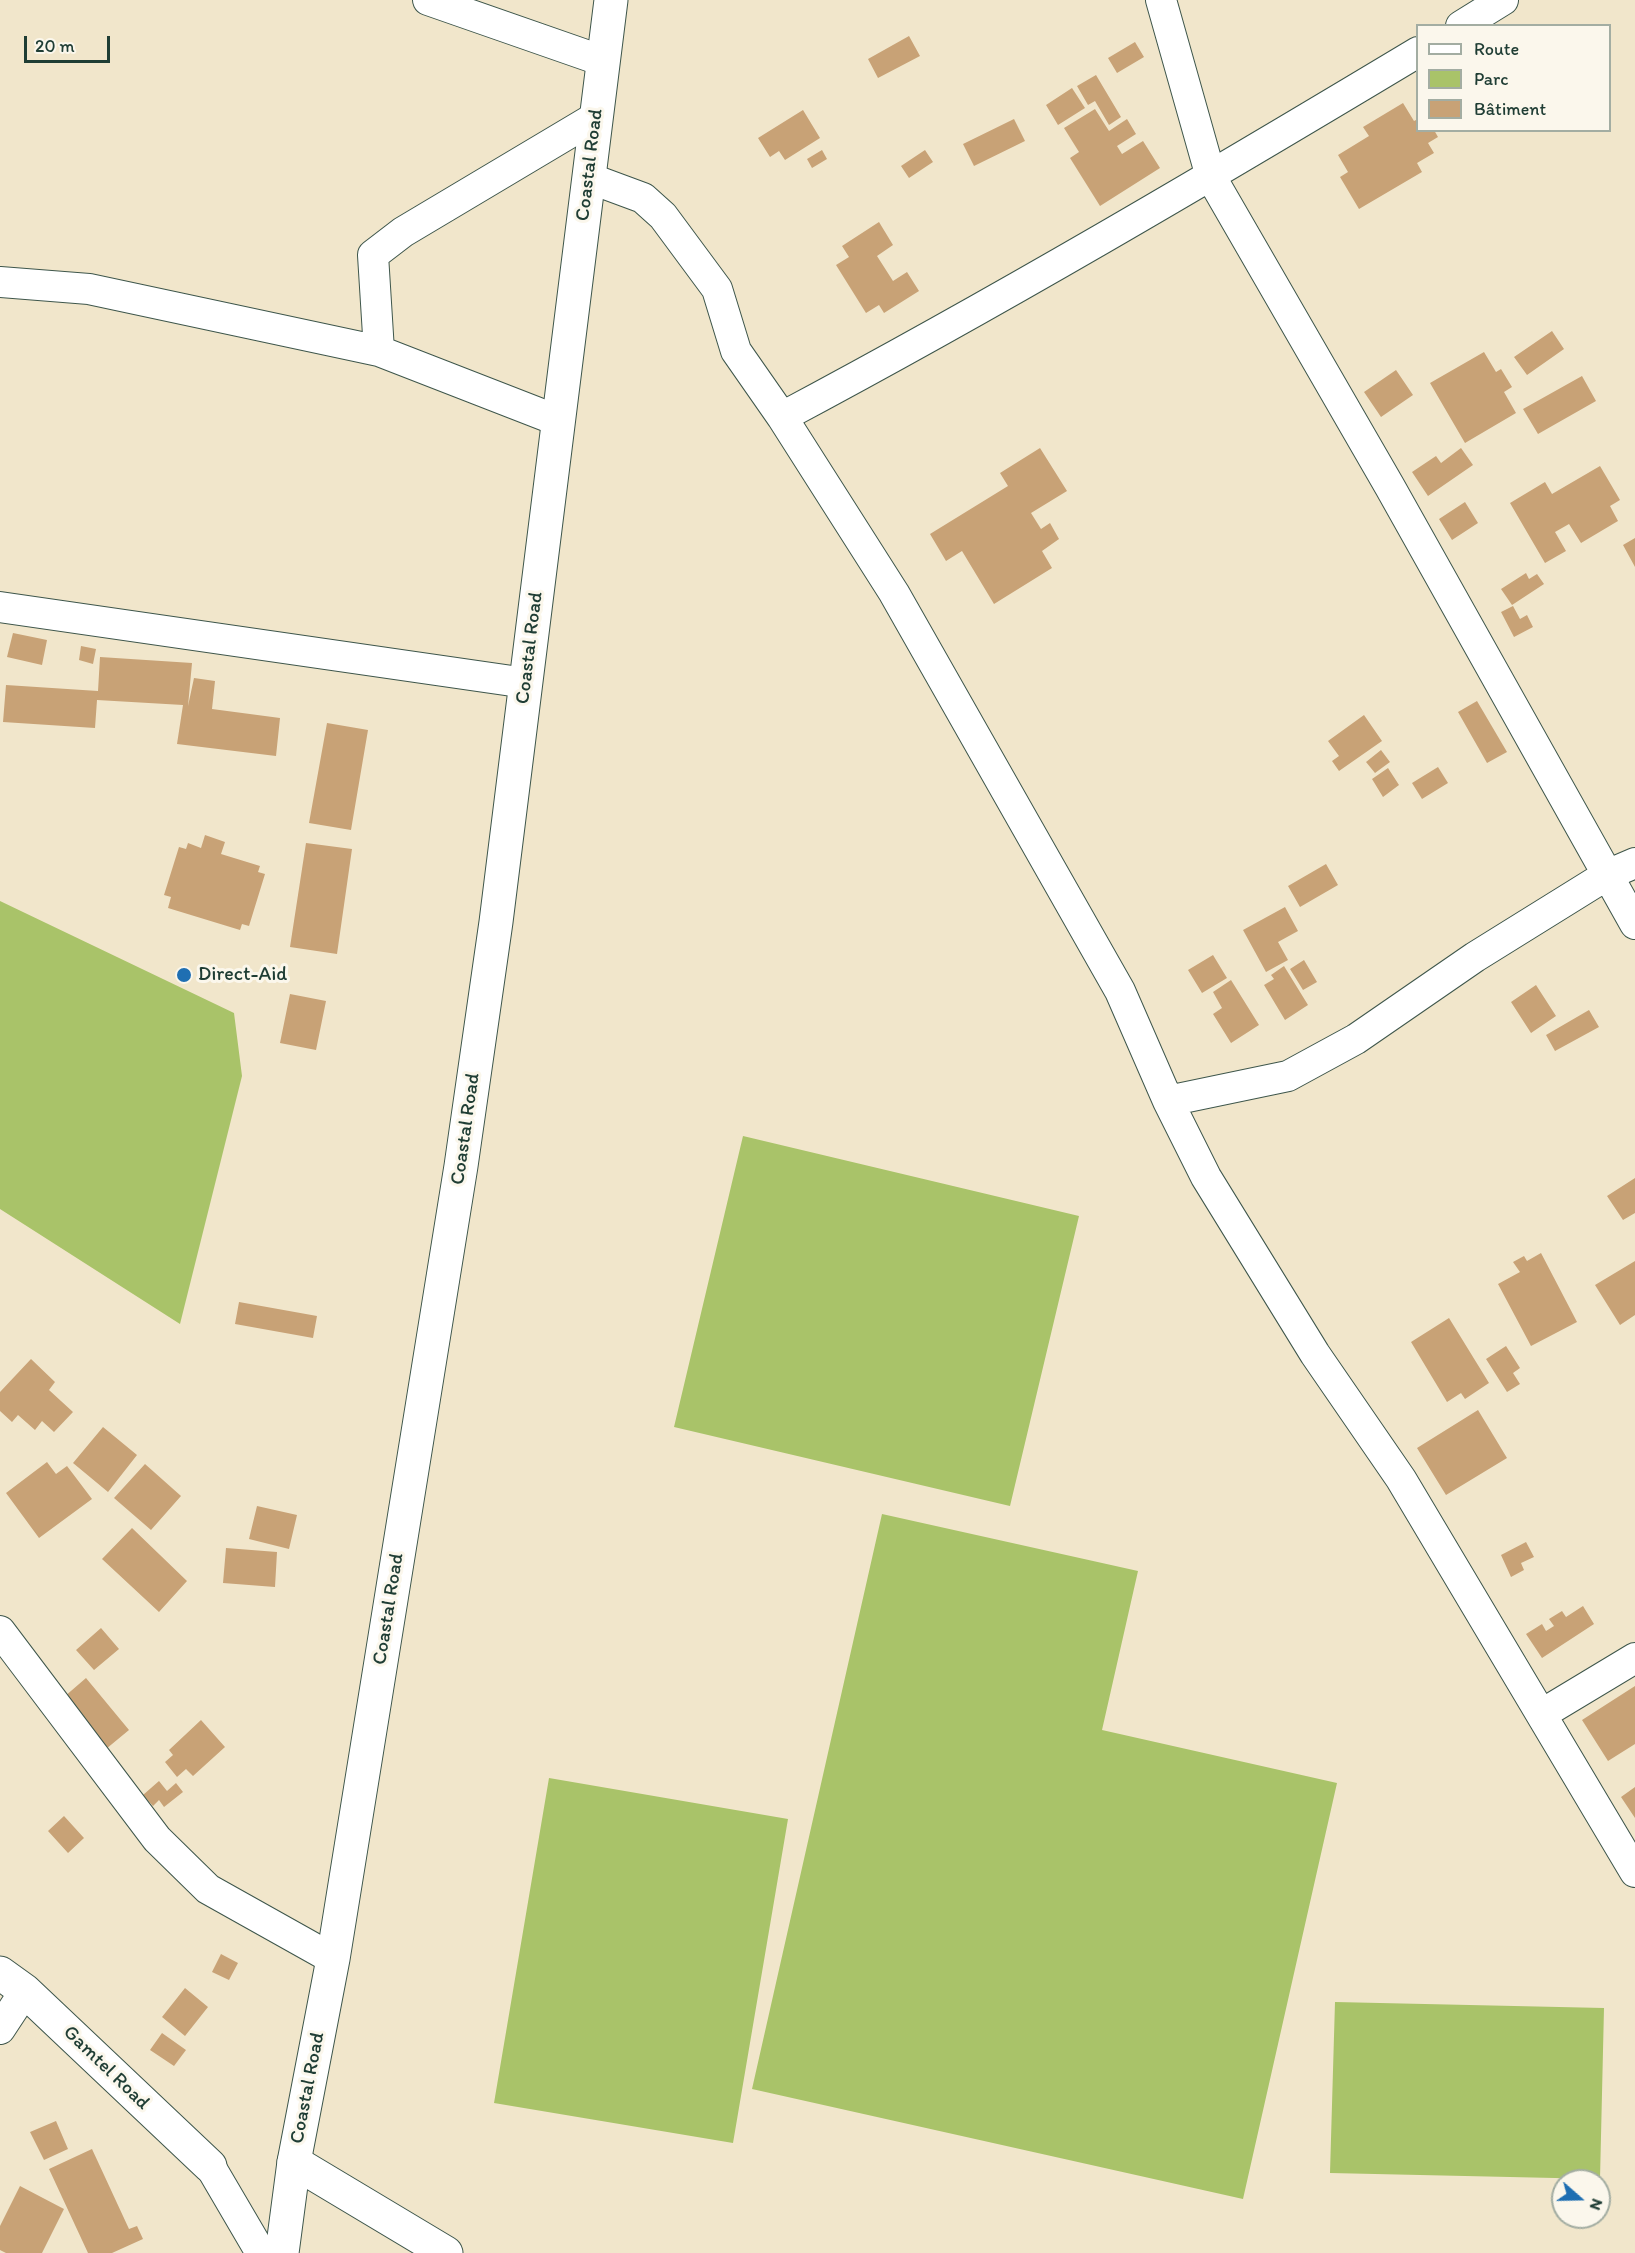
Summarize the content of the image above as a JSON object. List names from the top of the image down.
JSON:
{
  "streets": {
    "main road": ["Coastal Road", "Gamtel Road"]
  },
  "places": ["Direct-Aid"],
  "legend": ["Route", "Parc", "Bâtiment"],
  "scale_bar": "20 m",
  "north": "right"
}
